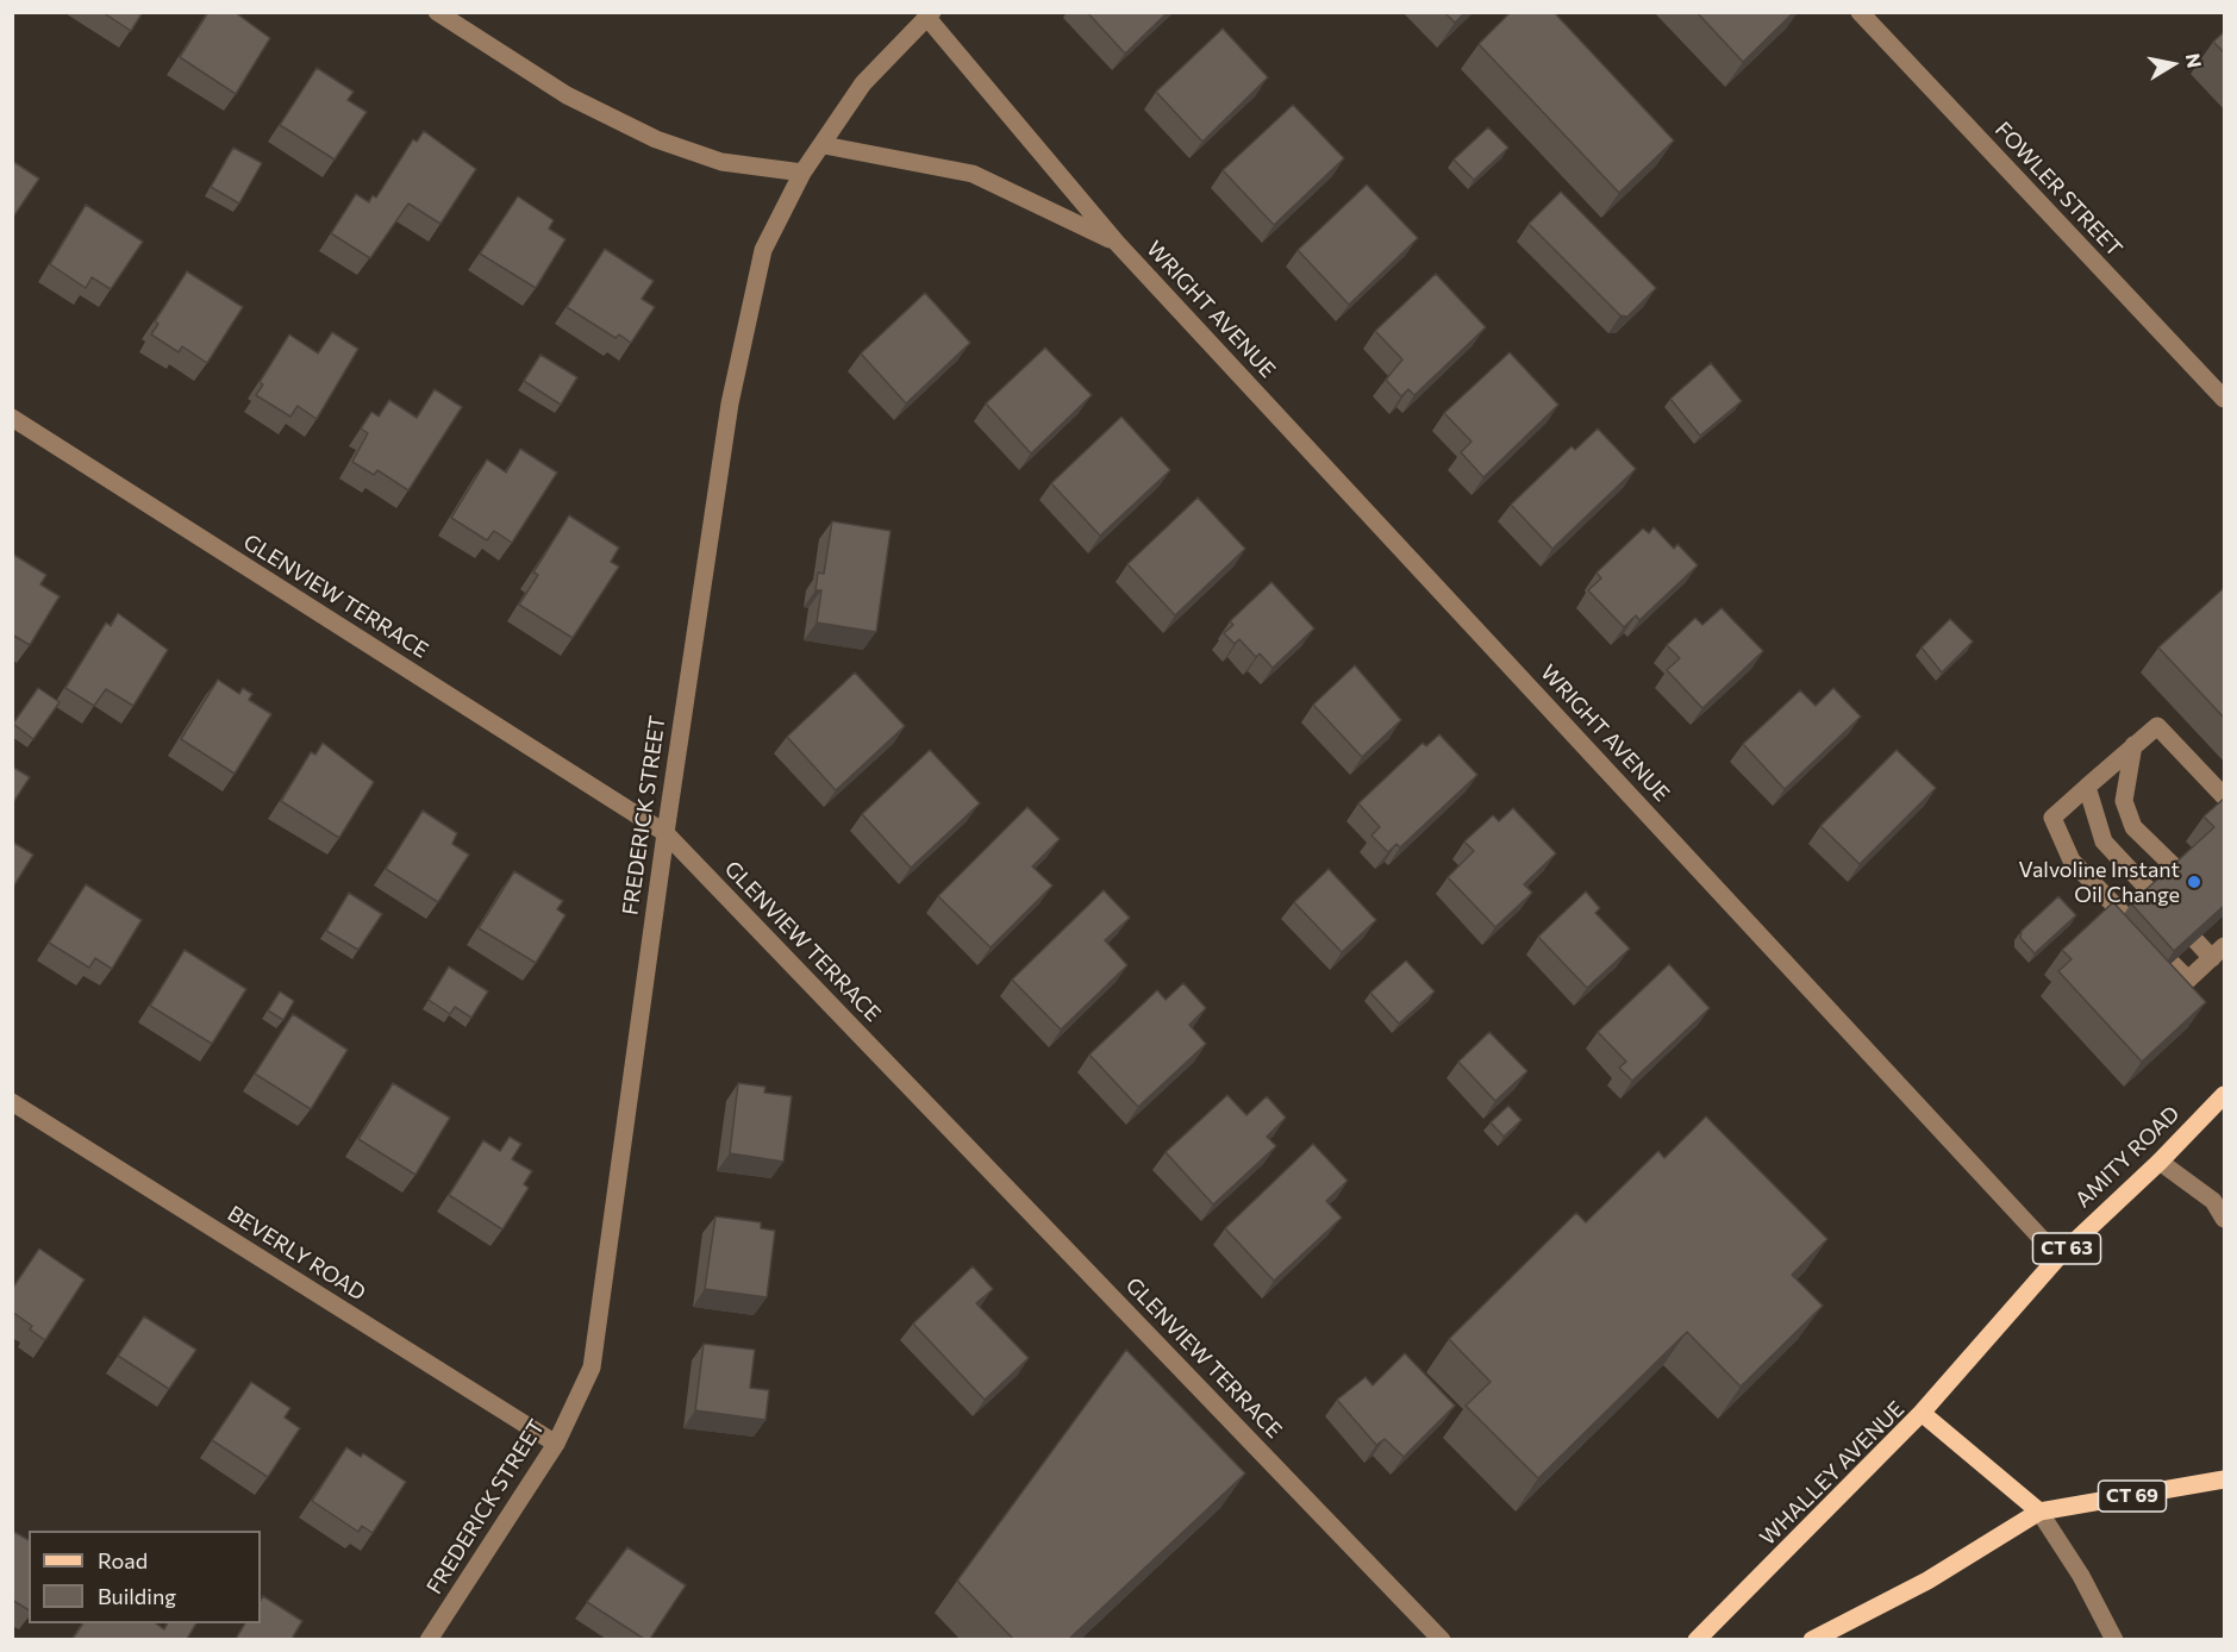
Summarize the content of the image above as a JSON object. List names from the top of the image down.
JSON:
{
  "streets": {
    "main road": [
      "AMITY ROAD",
      "CT 63",
      "WHALLEY AVENUE",
      "CT 69"
    ],
    "street": [
      "FOWLER STREET",
      "WRIGHT AVENUE",
      "GLENVIEW TERRACE",
      "FREDERICK STREET",
      "BEVERLY ROAD"
    ]
  },
  "crossings": [
    ["WRIGHT AVENUE", "FREDERICK STREET"],
    ["WRIGHT AVENUE", "AMITY ROAD"],
    ["GLENVIEW TERRACE", "FREDERICK STREET"],
    ["FREDERICK STREET", "BEVERLY ROAD"],
    ["AMITY ROAD", "WHALLEY AVENUE"],
    ["WHALLEY AVENUE", "CT 69"]
  ],
  "places": ["Valvoline Instant Oil Change"],
  "legend": ["Road", "Building"],
  "north": "right"
}
